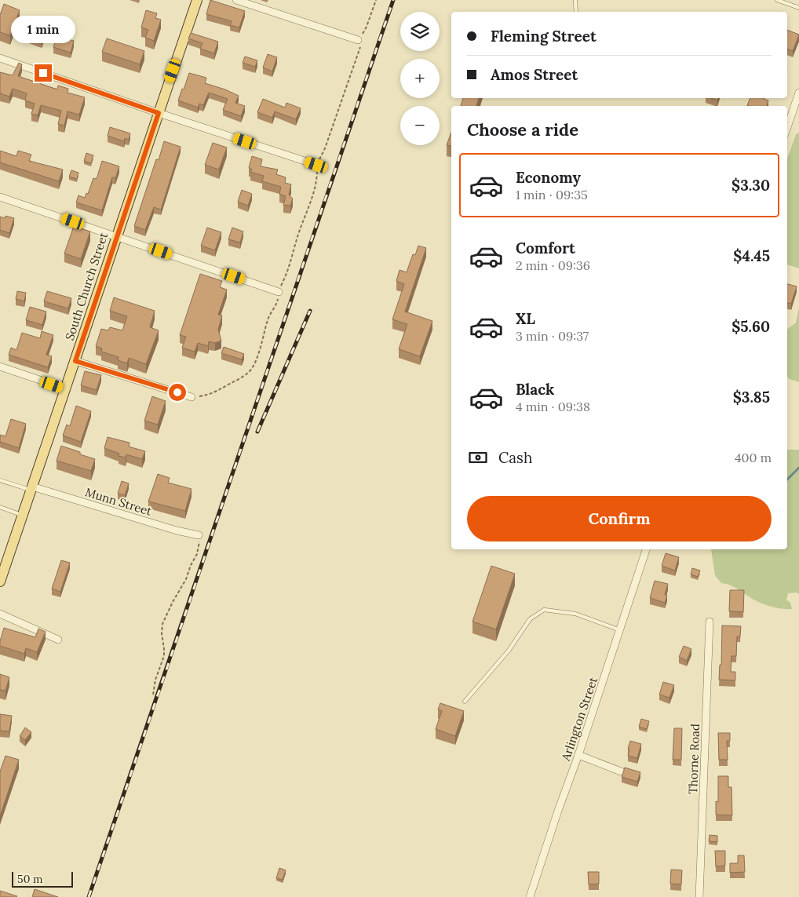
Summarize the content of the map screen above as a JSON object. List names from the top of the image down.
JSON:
{
  "streets": {
    "main road": ["South Church Street"],
    "street": ["Munn Street", "Arlington Street", "Thorne Road"]
  },
  "crossings": [
    ["South Church Street", "Munn Street"]
  ],
  "scale_bar": "50 m",
  "page": {
    "map_buttons": ["+", "−"],
    "banner": ["Fleming Street", "Amos Street"],
    "bubble": "1 min",
    "heading": "Choose a ride",
    "list": [
      {
        "name": "Economy",
        "note": "1 min · 09:35",
        "value": "$3.30"
      },
      {
        "name": "Comfort",
        "note": "2 min · 09:36",
        "value": "$4.45"
      },
      {
        "name": "XL",
        "note": "3 min · 09:37",
        "value": "$5.60"
      },
      {
        "name": "Black",
        "note": "4 min · 09:38",
        "value": "$3.85"
      }
    ],
    "pay": ["Cash", "400 m"],
    "buttons": "Confirm",
    "scale": "50 m"
  }
}
